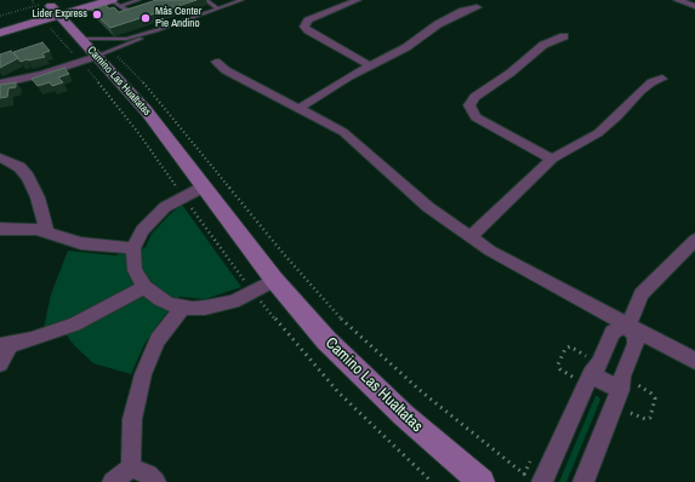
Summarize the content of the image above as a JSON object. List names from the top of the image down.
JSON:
{
  "streets": {
    "street": ["Camino Las Hualtatas"]
  },
  "places": ["Lider Express", "Más Center Pie Andino"]
}
